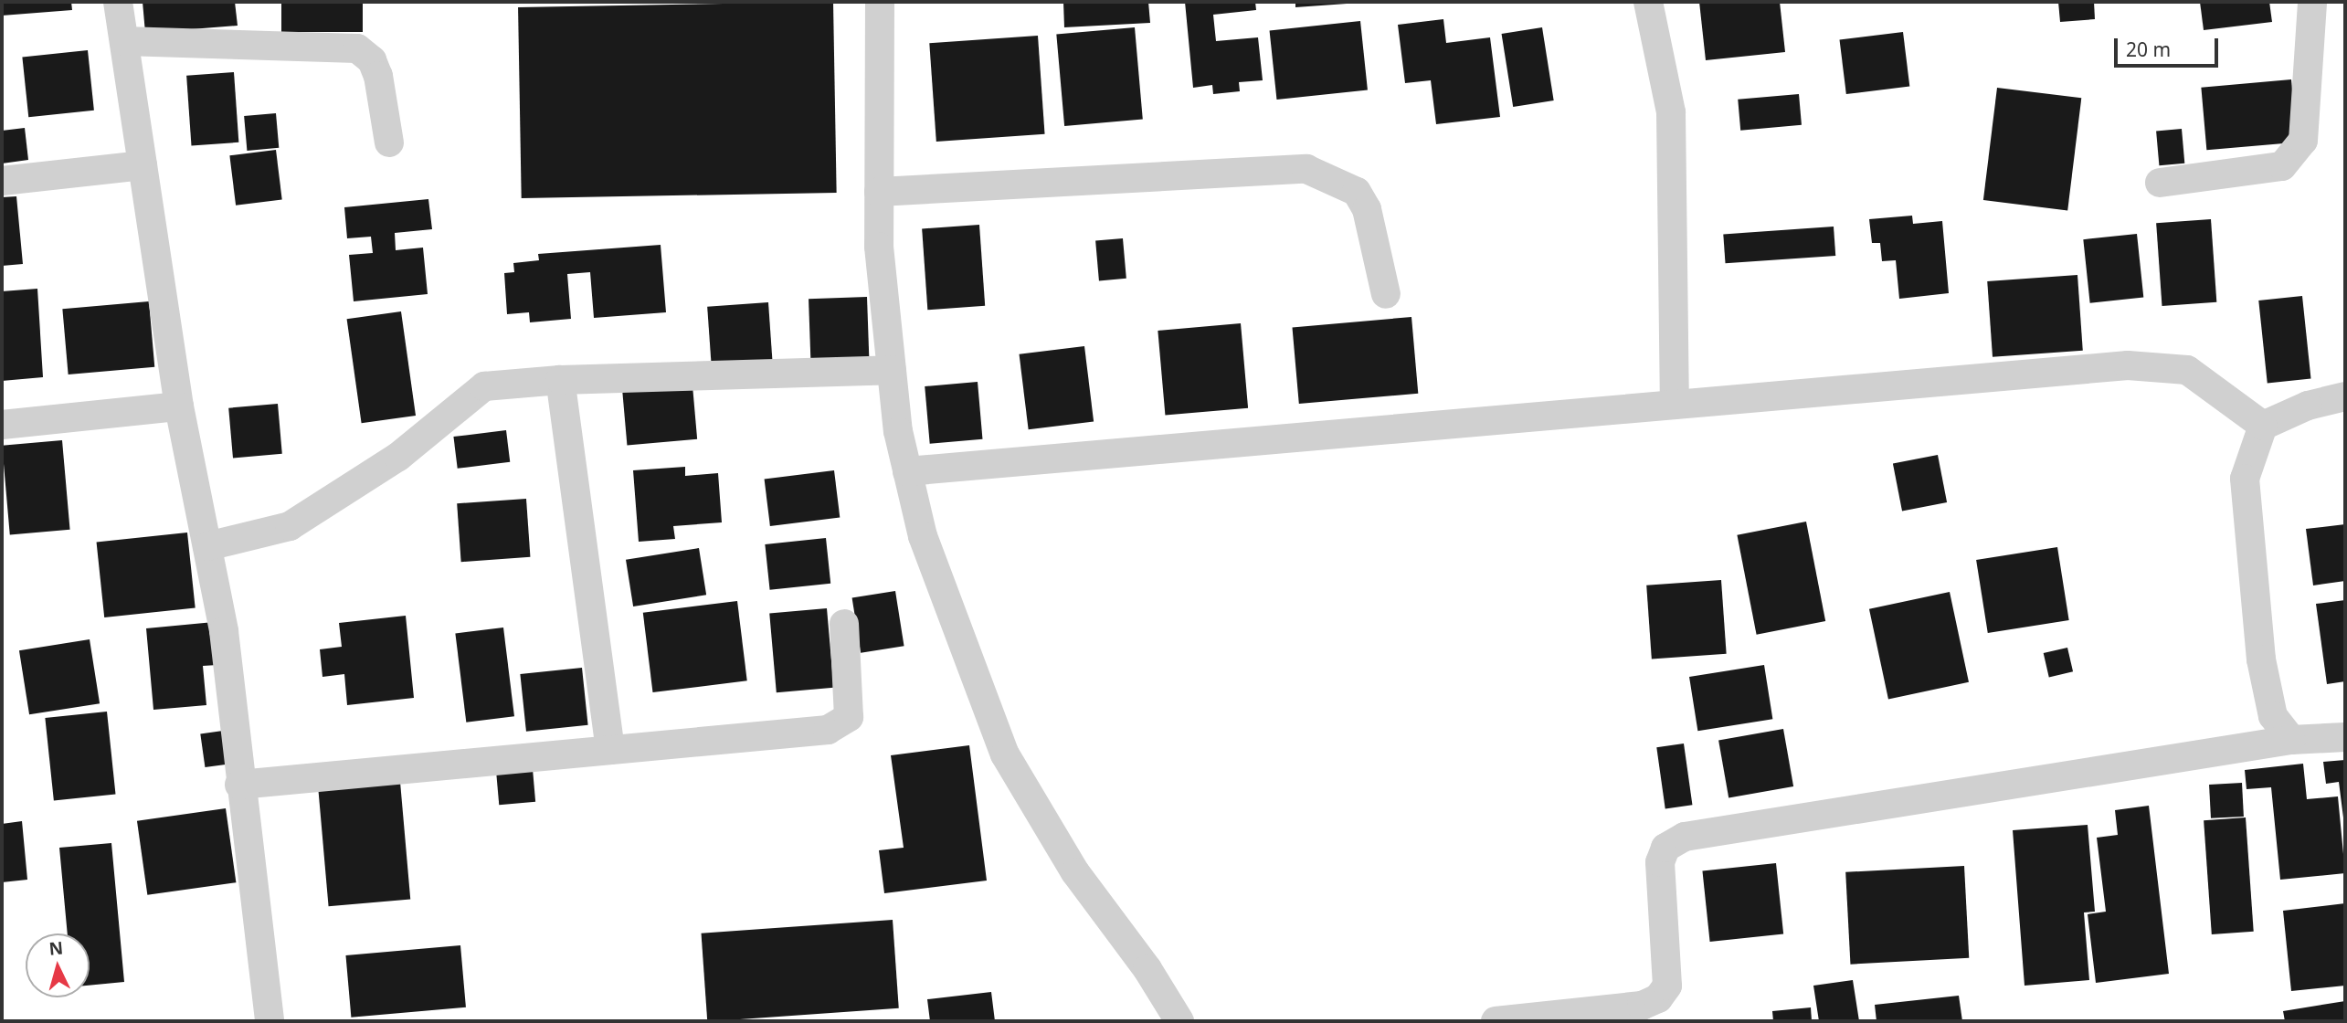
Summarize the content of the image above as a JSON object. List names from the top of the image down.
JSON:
{
  "scale_bar": "20 m",
  "north": "top"
}
